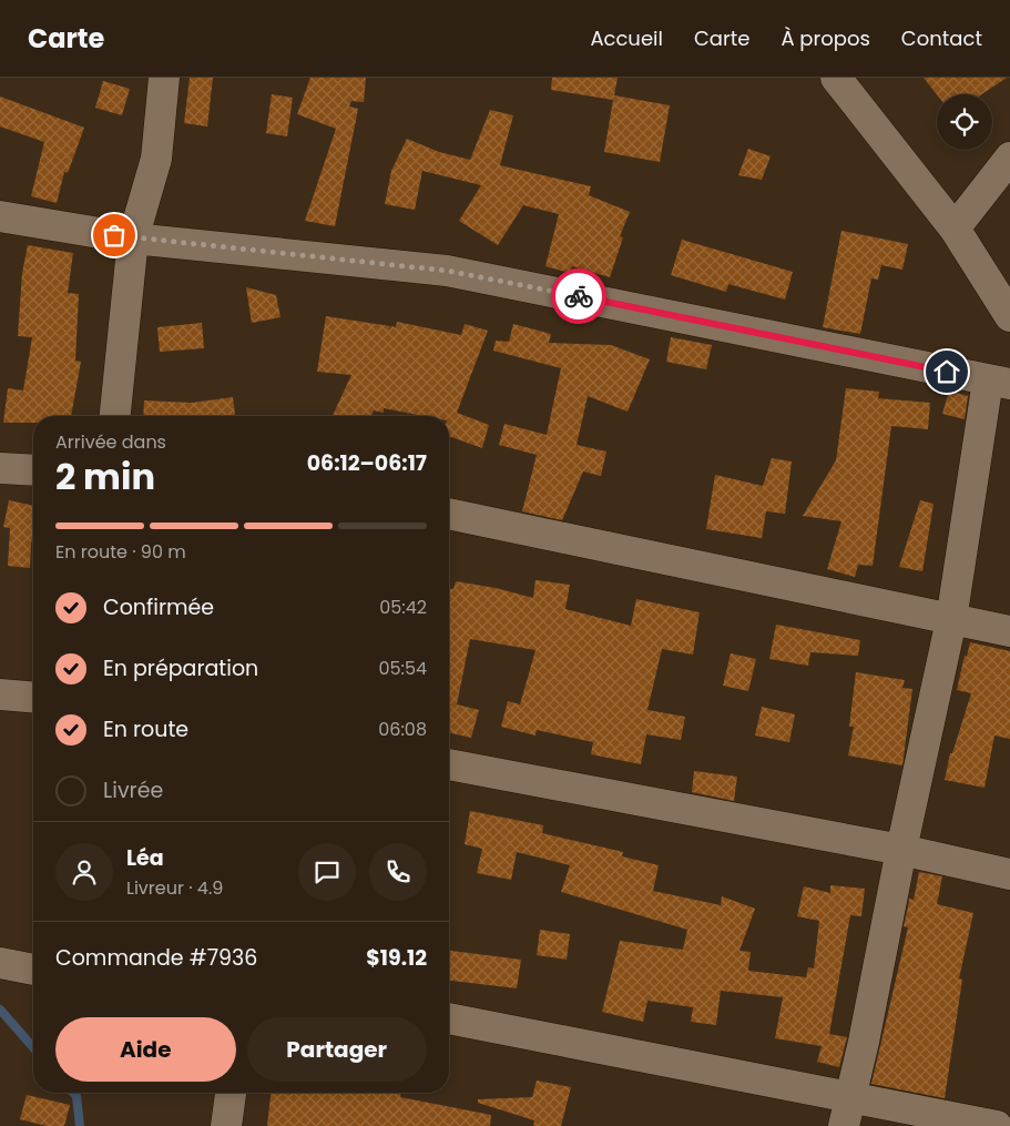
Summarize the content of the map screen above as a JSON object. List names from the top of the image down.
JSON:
{
  "page": {
    "header": "Carte",
    "nav": [
      "Accueil",
      "Carte",
      "À propos",
      "Contact"
    ],
    "heading": ["2 min", "Arrivée dans", "06:12–06:17"],
    "panel": [
      "Léa",
      "Livreur · 4.9",
      "Commande #7936",
      "$19.12"
    ],
    "bar": "En route · 90 m",
    "list": [
      ["Confirmée", "05:42"],
      ["En préparation", "05:54"],
      ["En route", "06:08"],
      "Livrée"
    ],
    "buttons": ["Aide", "Partager"]
  }
}
